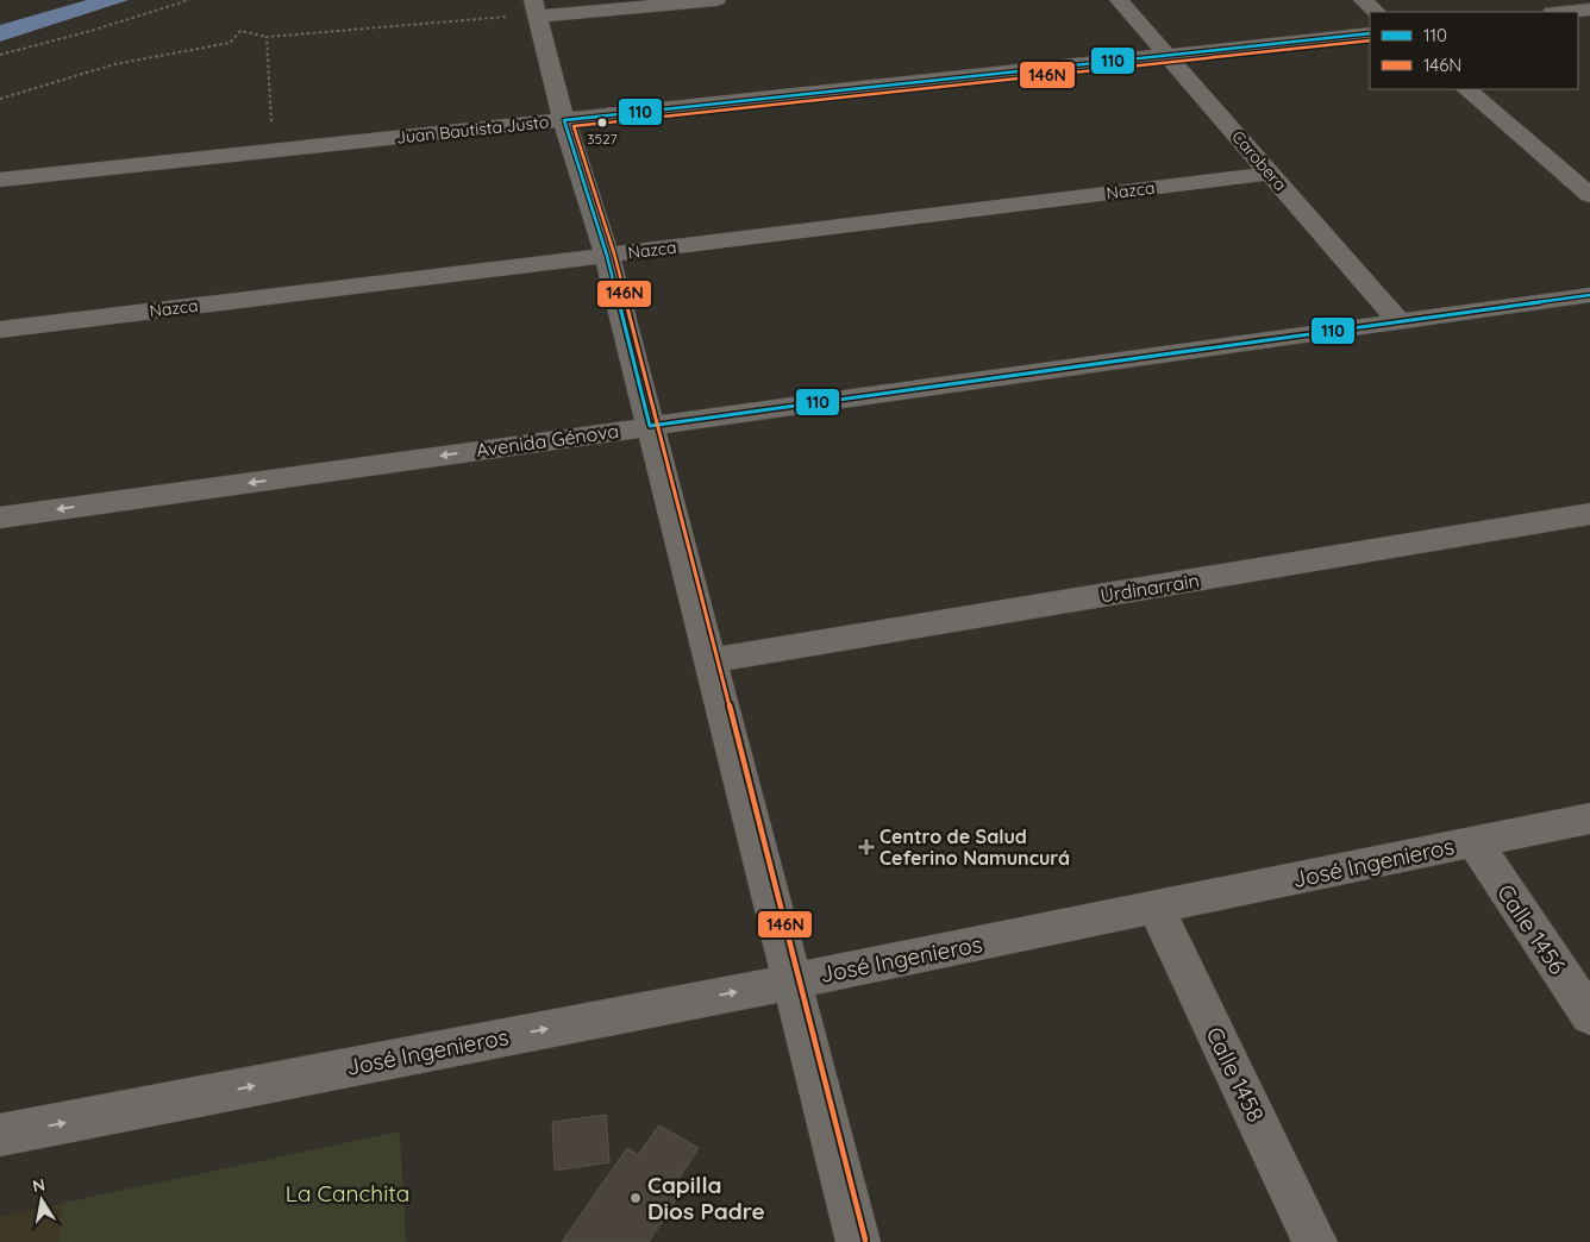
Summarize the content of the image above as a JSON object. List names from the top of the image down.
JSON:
{
  "streets": {
    "street": [
      "Juan Bautista Justo",
      "Carobera",
      "Nazca",
      "Avenida Génova",
      "Urdinarrain",
      "José Ingenieros",
      "Calle 1456",
      "Calle 1458"
    ]
  },
  "crossings": [
    ["Juan Bautista Justo", "Carobera"],
    ["Carobera", "Nazca"],
    ["Carobera", "Avenida Génova"],
    ["José Ingenieros", "Calle 1456"],
    ["José Ingenieros", "Calle 1458"]
  ],
  "one_way": ["Avenida Génova", "José Ingenieros"],
  "parks": ["La Canchita"],
  "places": {
    "other": ["3527", "Capilla Dios Padre"],
    "health": ["Centro de Salud Ceferino Namuncurá"]
  },
  "lines": ["transit line 110", "transit line 146N"],
  "legend": ["110", "146N"],
  "north": "top"
}
